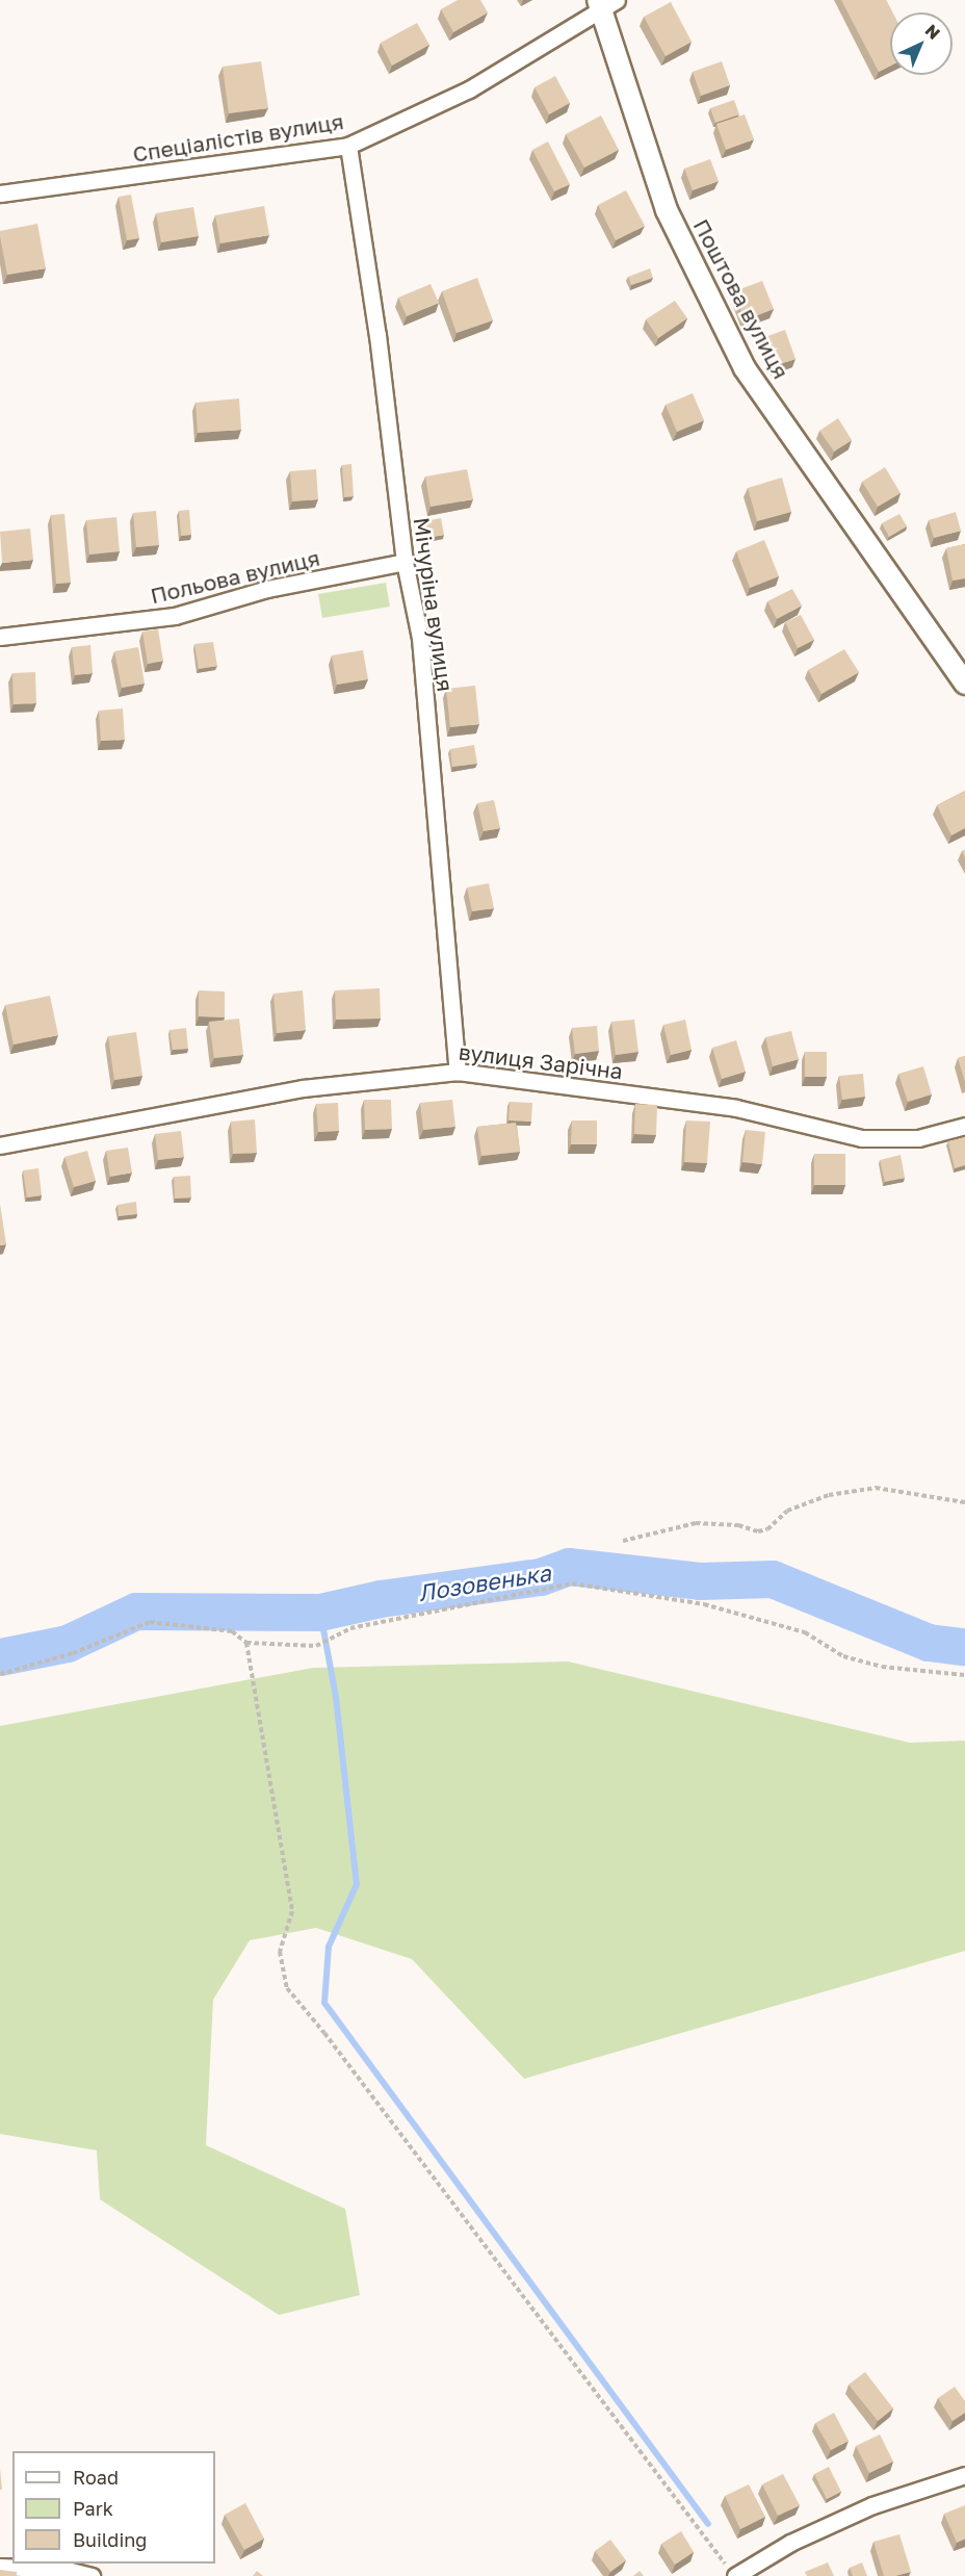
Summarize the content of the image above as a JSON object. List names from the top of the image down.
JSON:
{
  "streets": {
    "street": [
      "Спеціалістів вулиця",
      "Поштова вулиця",
      "Польова вулиця",
      "Мічуріна вулиця",
      "вулиця Зарічна"
    ]
  },
  "crossings": [
    ["Спеціалістів вулиця", "Поштова вулиця"],
    ["Спеціалістів вулиця", "Мічуріна вулиця"],
    ["Польова вулиця", "Мічуріна вулиця"],
    ["Мічуріна вулиця", "вулиця Зарічна"]
  ],
  "water": ["Лозовенька"],
  "legend": ["Road", "Park", "Building"],
  "north": "top right"
}
